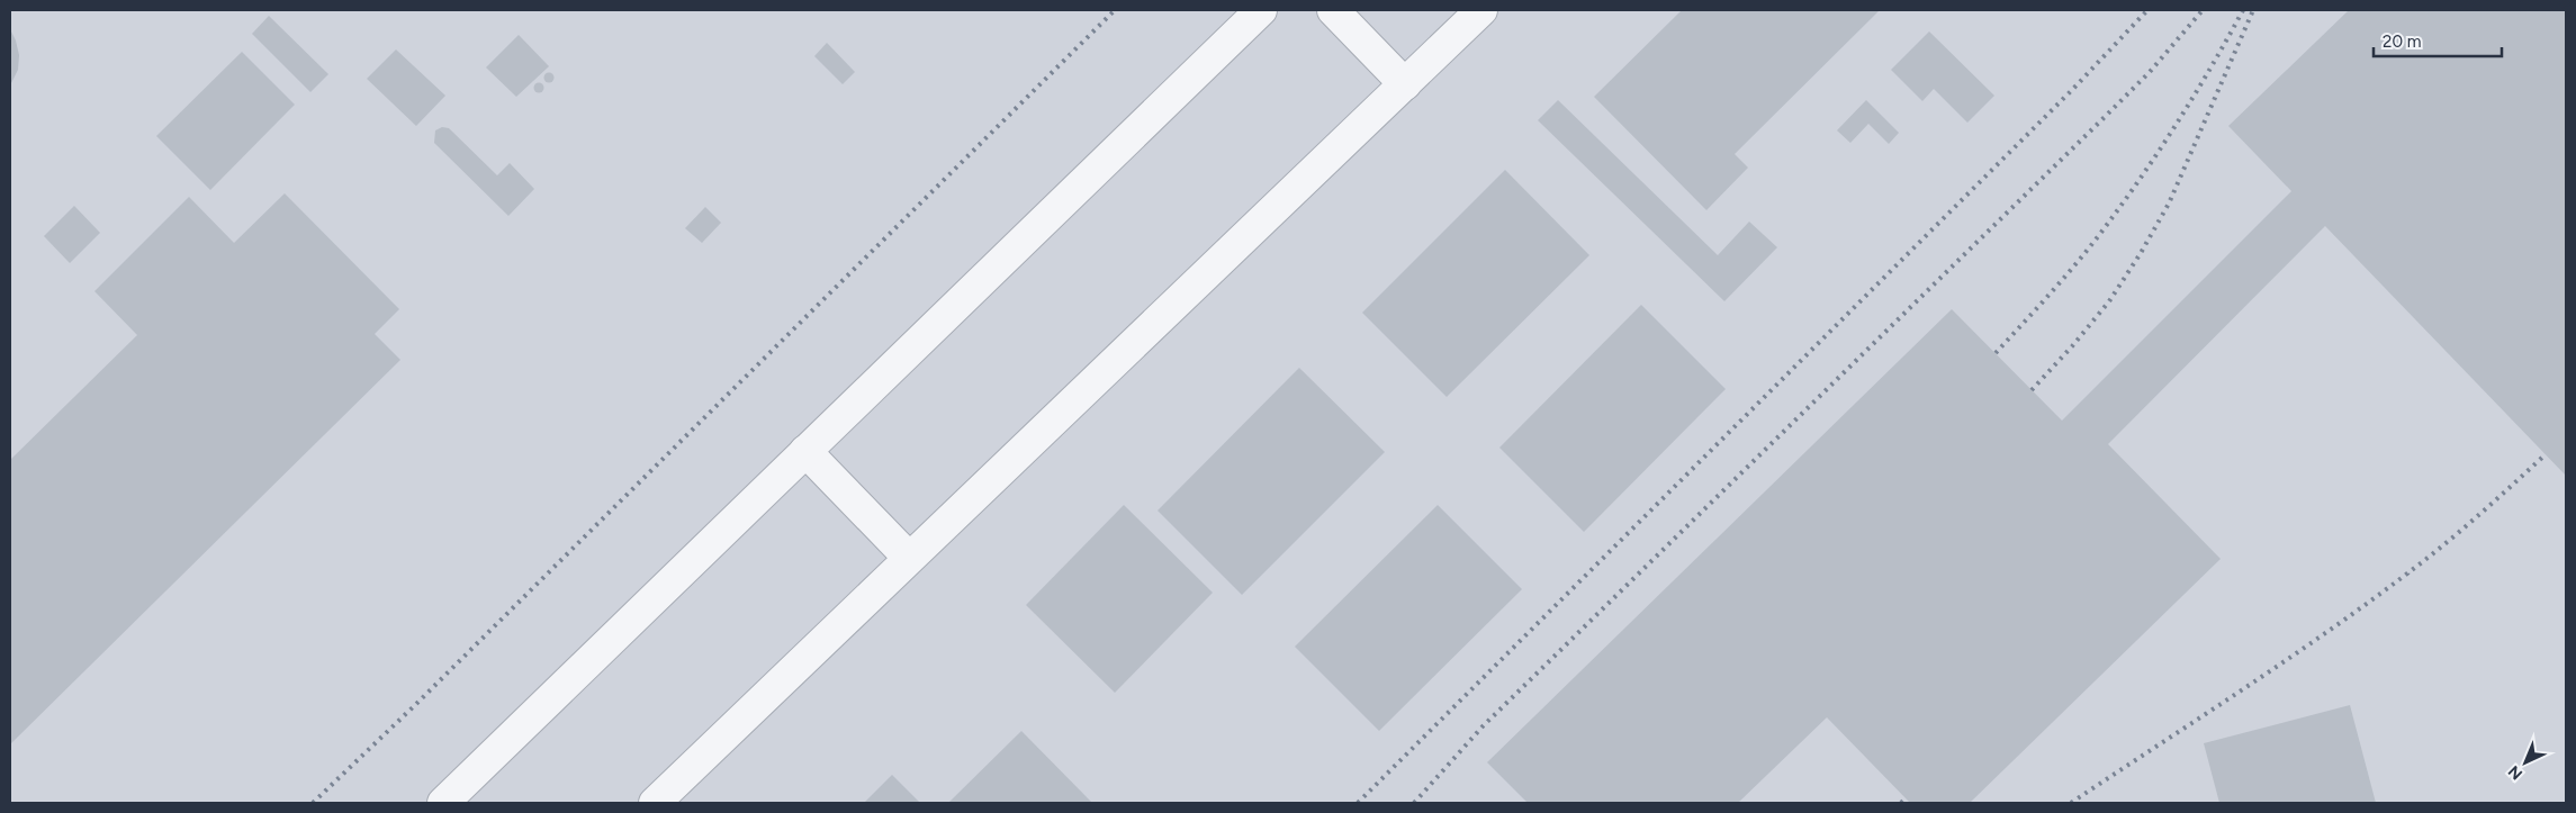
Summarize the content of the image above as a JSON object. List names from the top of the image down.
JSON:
{
  "scale_bar": "20 m",
  "north": "bottom left"
}
